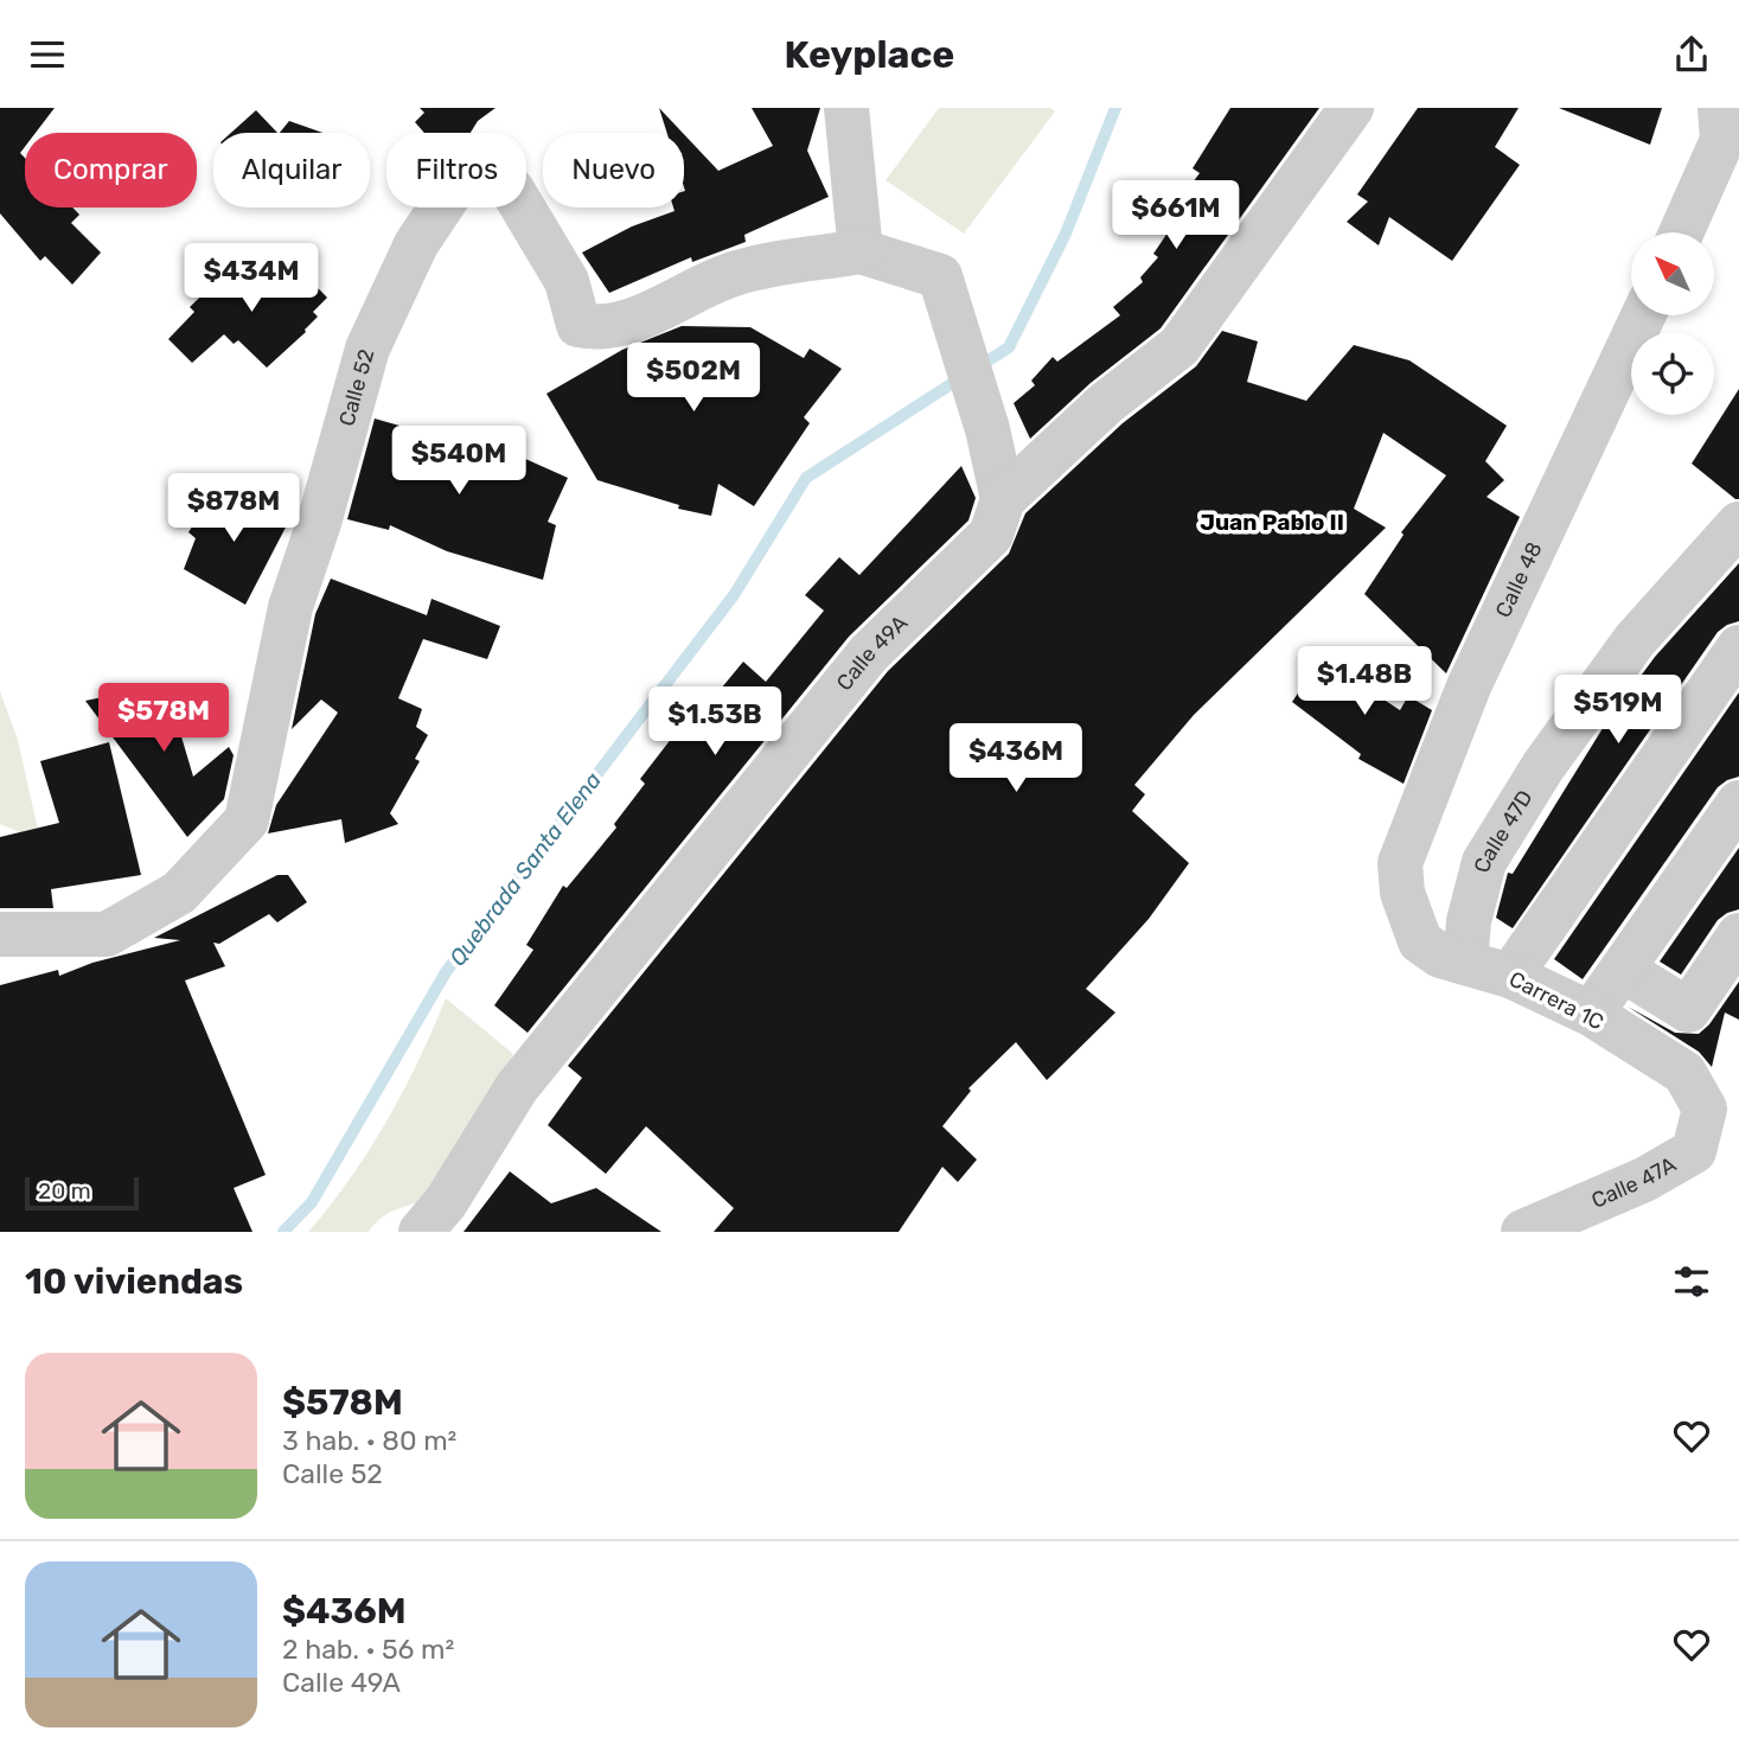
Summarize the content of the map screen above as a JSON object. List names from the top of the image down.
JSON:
{
  "streets": {
    "street": [
      "Calle 52",
      "Calle 48",
      "Calle 49A",
      "Calle 47D",
      "Carrera 1C",
      "Calle 47A"
    ]
  },
  "crossings": [
    ["Calle 48", "Carrera 1C"],
    ["Calle 47D", "Carrera 1C"],
    ["Carrera 1C", "Calle 47A"]
  ],
  "districts": ["Juan Pablo II"],
  "water": ["Quebrada Santa Elena"],
  "scale_bar": "20 m",
  "north": "top left",
  "page": {
    "header": "Keyplace",
    "chip": [
      "Comprar",
      "Alquilar",
      "Filtros",
      "Nuevo"
    ],
    "price": [
      "$661M",
      "$434M",
      "$502M",
      "$540M",
      "$878M",
      "$1.48B",
      "$519M",
      "$578M",
      "$1.53B",
      "$436M"
    ],
    "scale": "20 m",
    "heading": "10 viviendas",
    "list": [
      {
        "name": "$578M",
        "note": "3 hab. · 80 m² · Calle 52"
      },
      {
        "name": "$436M",
        "note": "2 hab. · 56 m² · Calle 49A"
      }
    ]
  }
}
